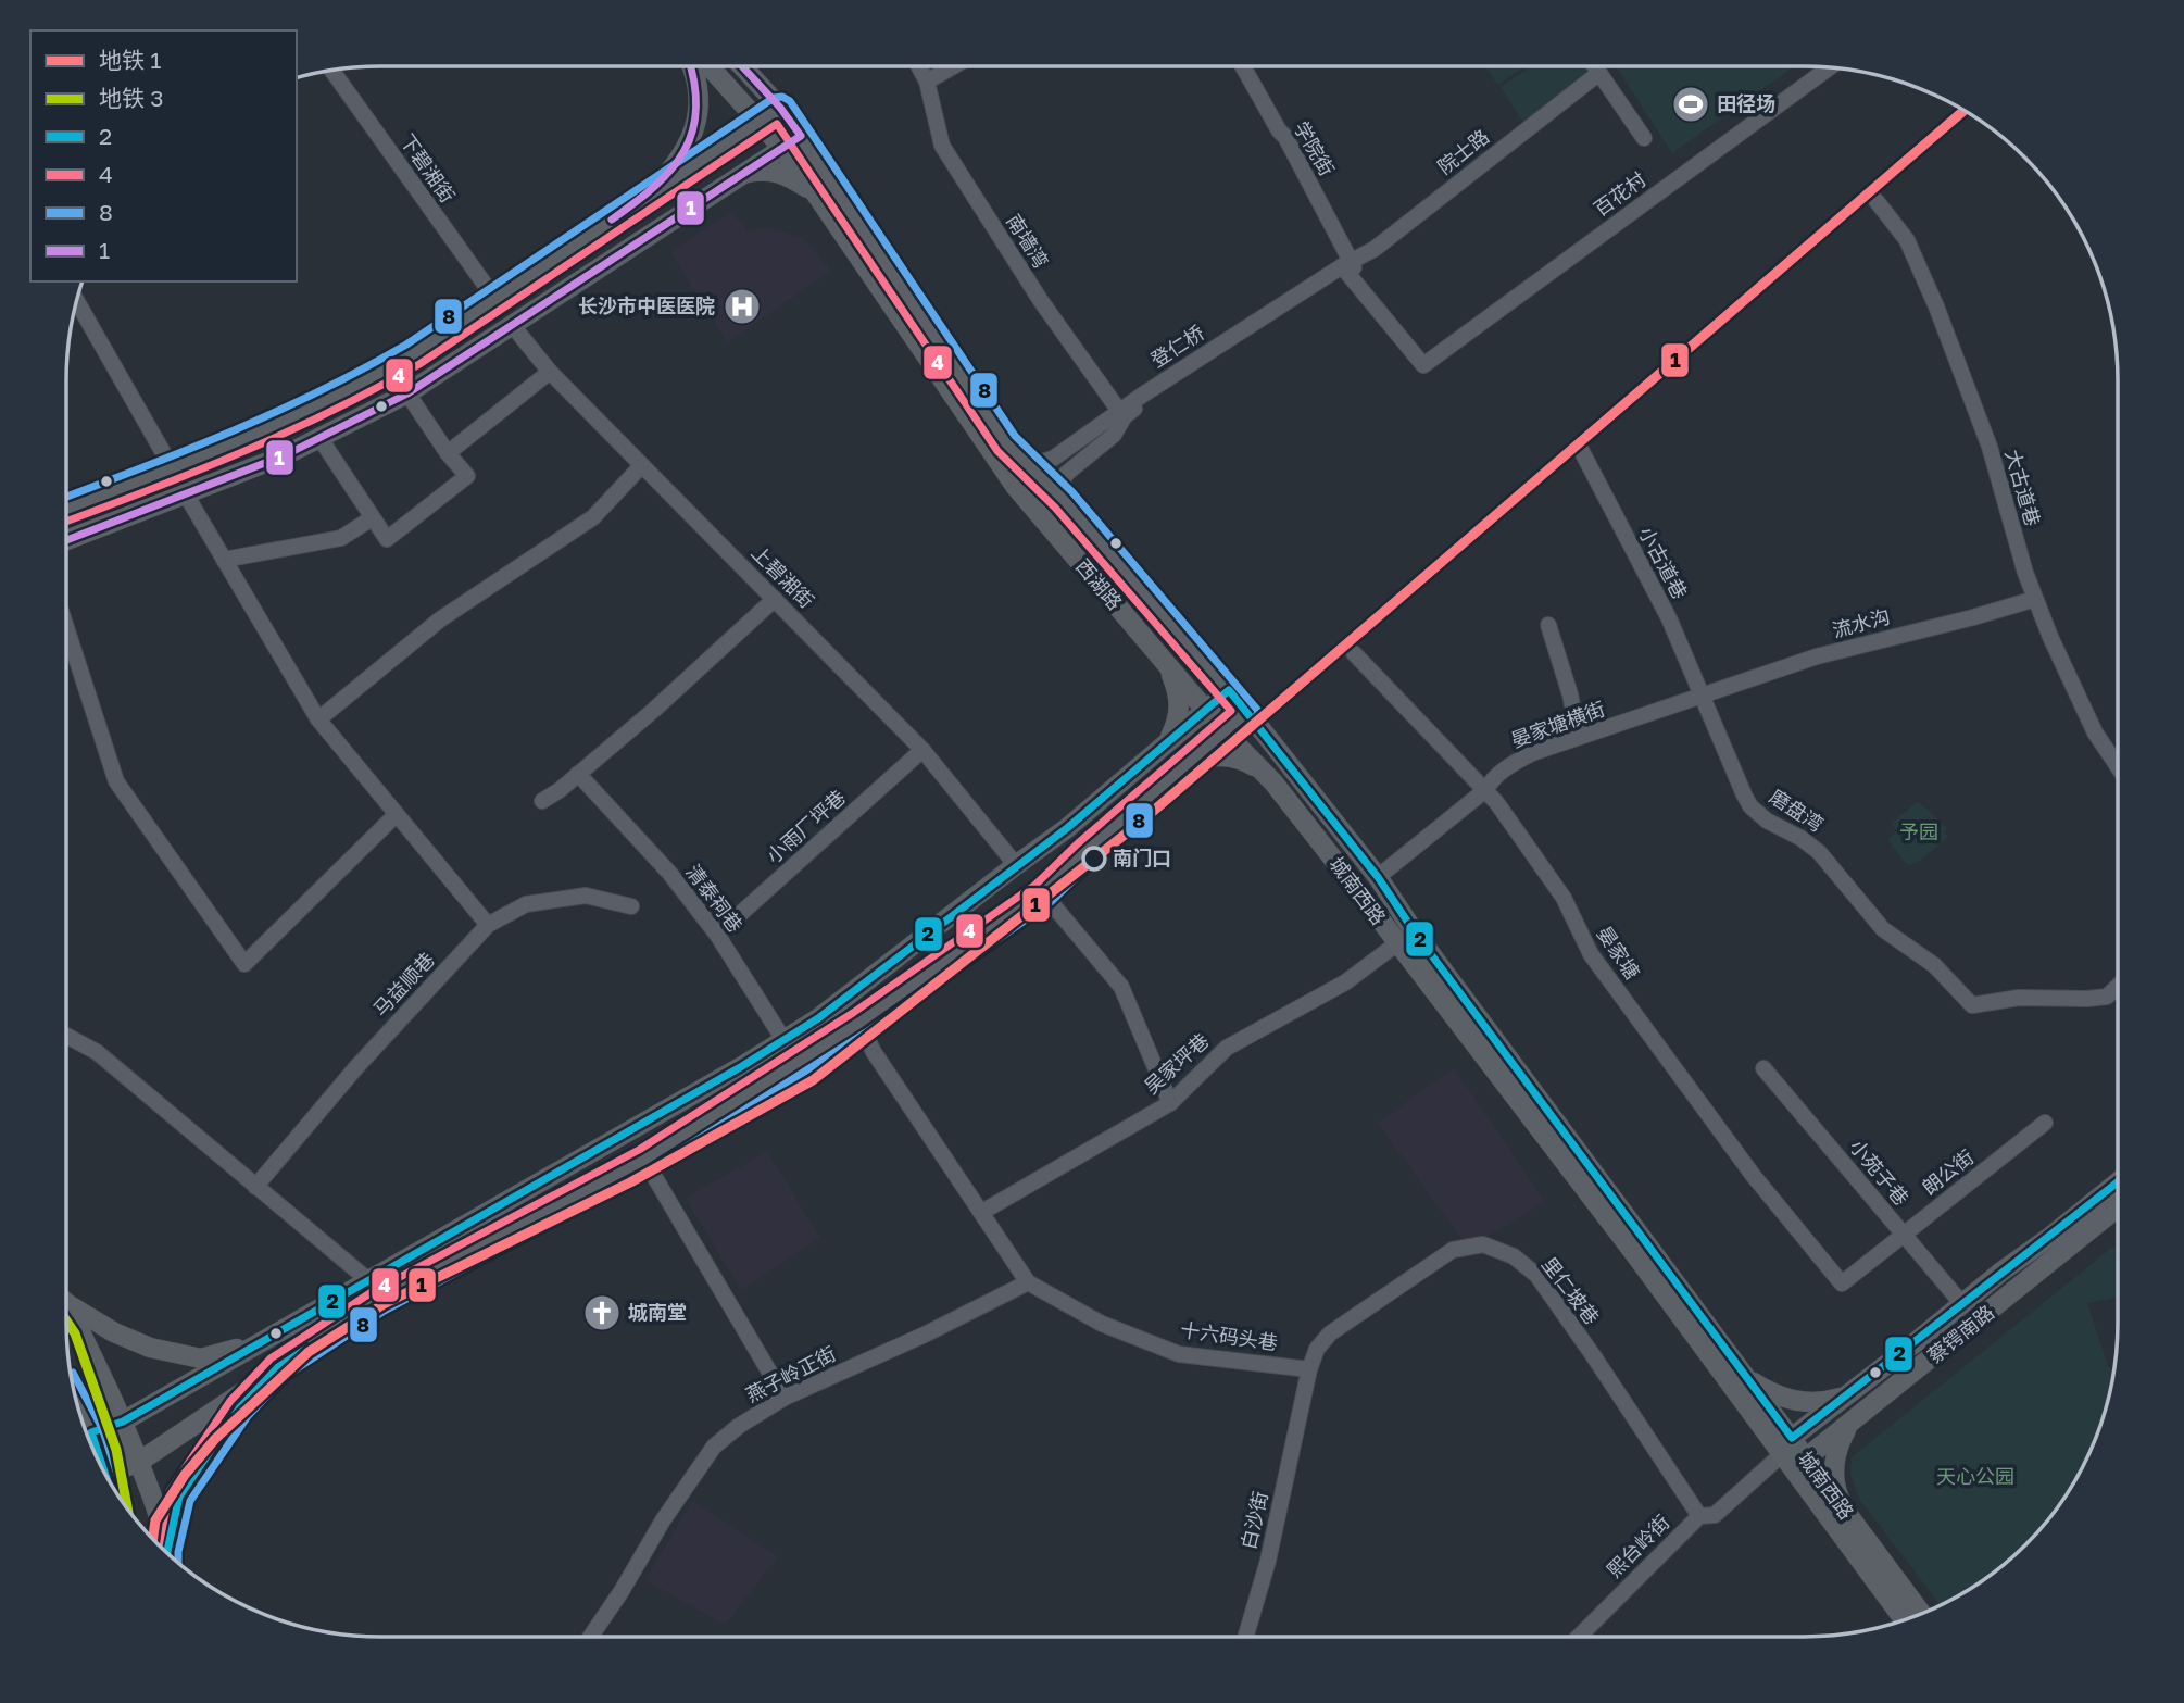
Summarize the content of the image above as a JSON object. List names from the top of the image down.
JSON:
{
  "streets": {
    "main road": ["西湖路", "城南西路", "蔡锷南路"],
    "street": [
      "学院街",
      "下碧湘街",
      "百花村",
      "南墙湾",
      "登仁桥",
      "大古道巷",
      "小古道巷",
      "上碧湘街",
      "流水沟",
      "晏家塘横街",
      "磨盘湾",
      "小雨厂坪巷",
      "清泰祠巷",
      "晏家塘",
      "马益顺巷",
      "吴家坪巷",
      "小苑子巷",
      "朗公街",
      "里仁坡巷",
      "十六码头巷",
      "燕子岭正街",
      "白沙街",
      "熙台岭街"
    ]
  },
  "crossings": [
    ["学院街", "百花村"],
    ["学院街", "登仁桥"],
    ["南墙湾", "登仁桥"],
    ["登仁桥", "西湖路"],
    ["大古道巷", "流水沟"],
    ["小古道巷", "流水沟"],
    ["小古道巷", "晏家塘横街"],
    ["小古道巷", "磨盘湾"],
    ["上碧湘街", "小雨厂坪巷"],
    ["西湖路", "城南西路"],
    ["流水沟", "晏家塘横街"],
    ["流水沟", "磨盘湾"],
    ["晏家塘横街", "磨盘湾"],
    ["晏家塘横街", "城南西路"],
    ["晏家塘横街", "晏家塘"],
    ["小雨厂坪巷", "清泰祠巷"],
    ["城南西路", "吴家坪巷"],
    ["城南西路", "蔡锷南路"],
    ["城南西路", "熙台岭街"],
    ["晏家塘", "朗公街"],
    ["小苑子巷", "朗公街"],
    ["小苑子巷", "蔡锷南路"],
    ["里仁坡巷", "十六码头巷"],
    ["里仁坡巷", "白沙街"],
    ["里仁坡巷", "熙台岭街"],
    ["蔡锷南路", "熙台岭街"],
    ["十六码头巷", "燕子岭正街"]
  ],
  "parks": ["予园", "天心公园"],
  "places": {
    "sports": ["田径场"],
    "hospital": ["长沙市中医医院"],
    "other": ["南门口"],
    "church": ["城南堂"]
  },
  "lines": [
    "transit line 1",
    "transit line 8",
    "metro line 1",
    "transit line 4",
    "transit line 2",
    "metro line 3"
  ],
  "legend": [
    "地铁 1",
    "地铁 3",
    "2",
    "4",
    "8",
    "1"
  ]
}
